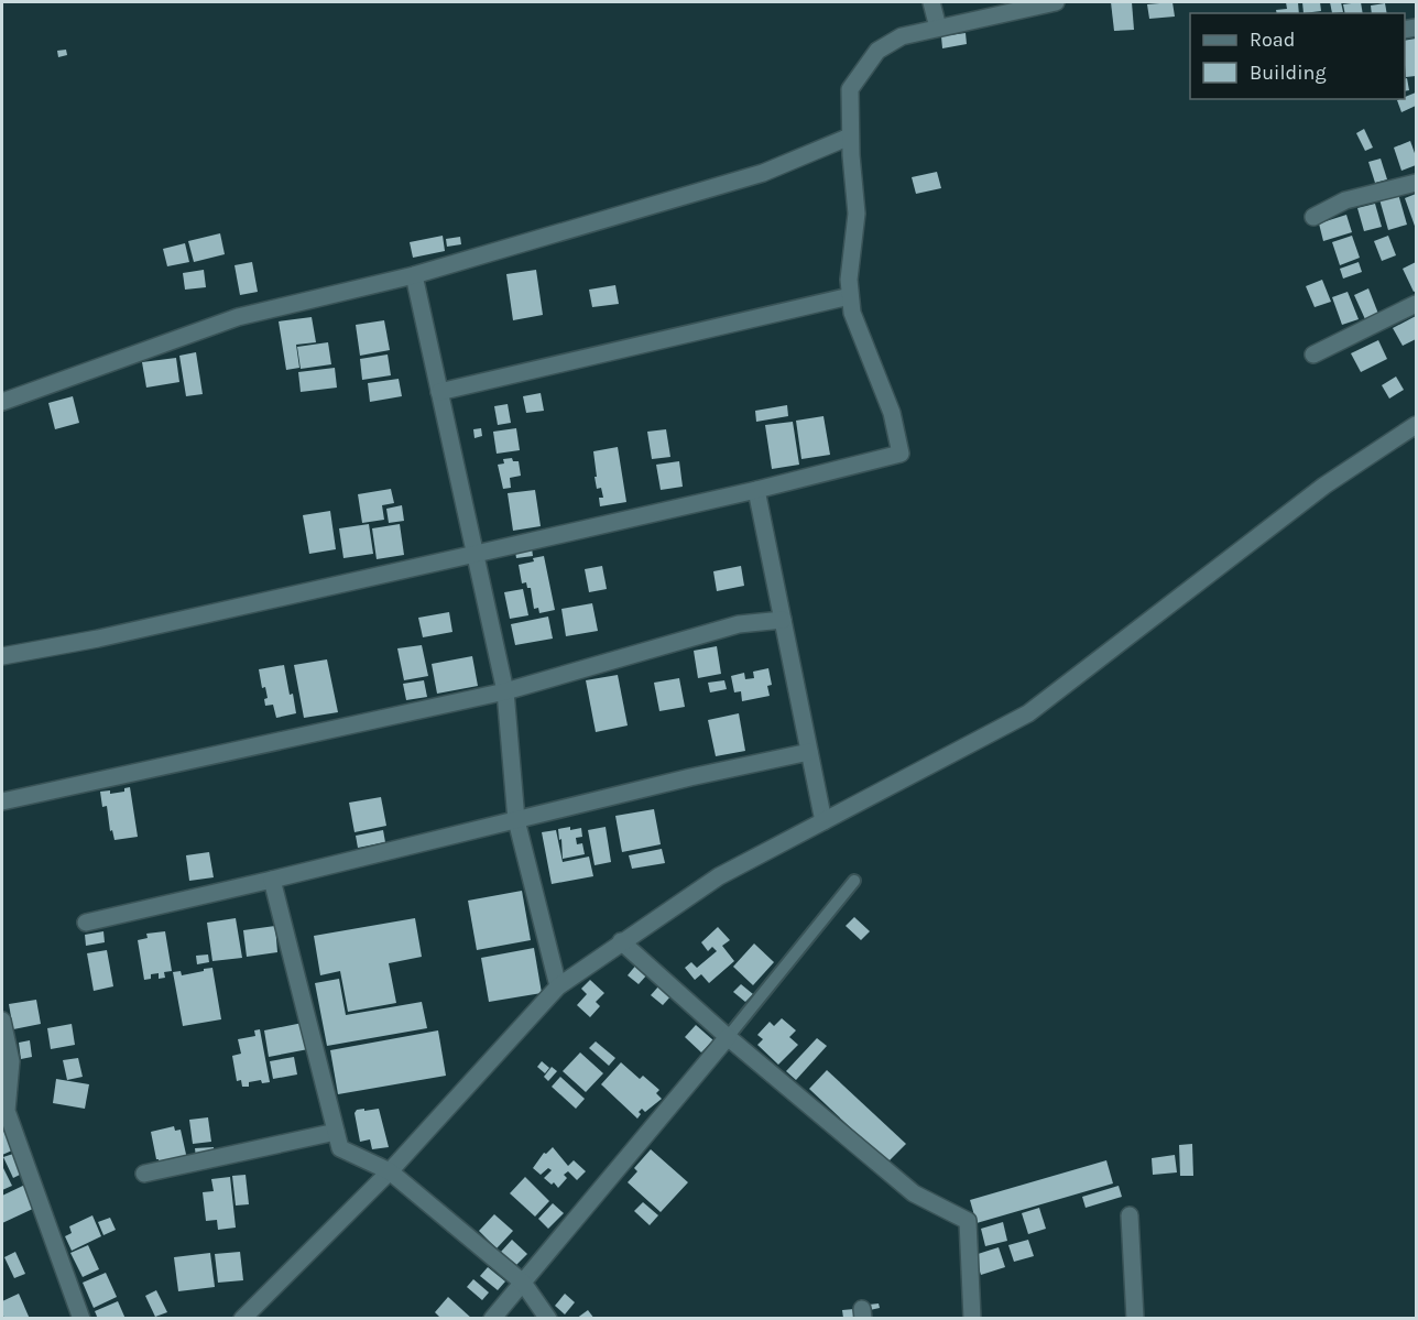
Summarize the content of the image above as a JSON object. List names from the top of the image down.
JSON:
{
  "legend": ["Road", "Building"]
}
